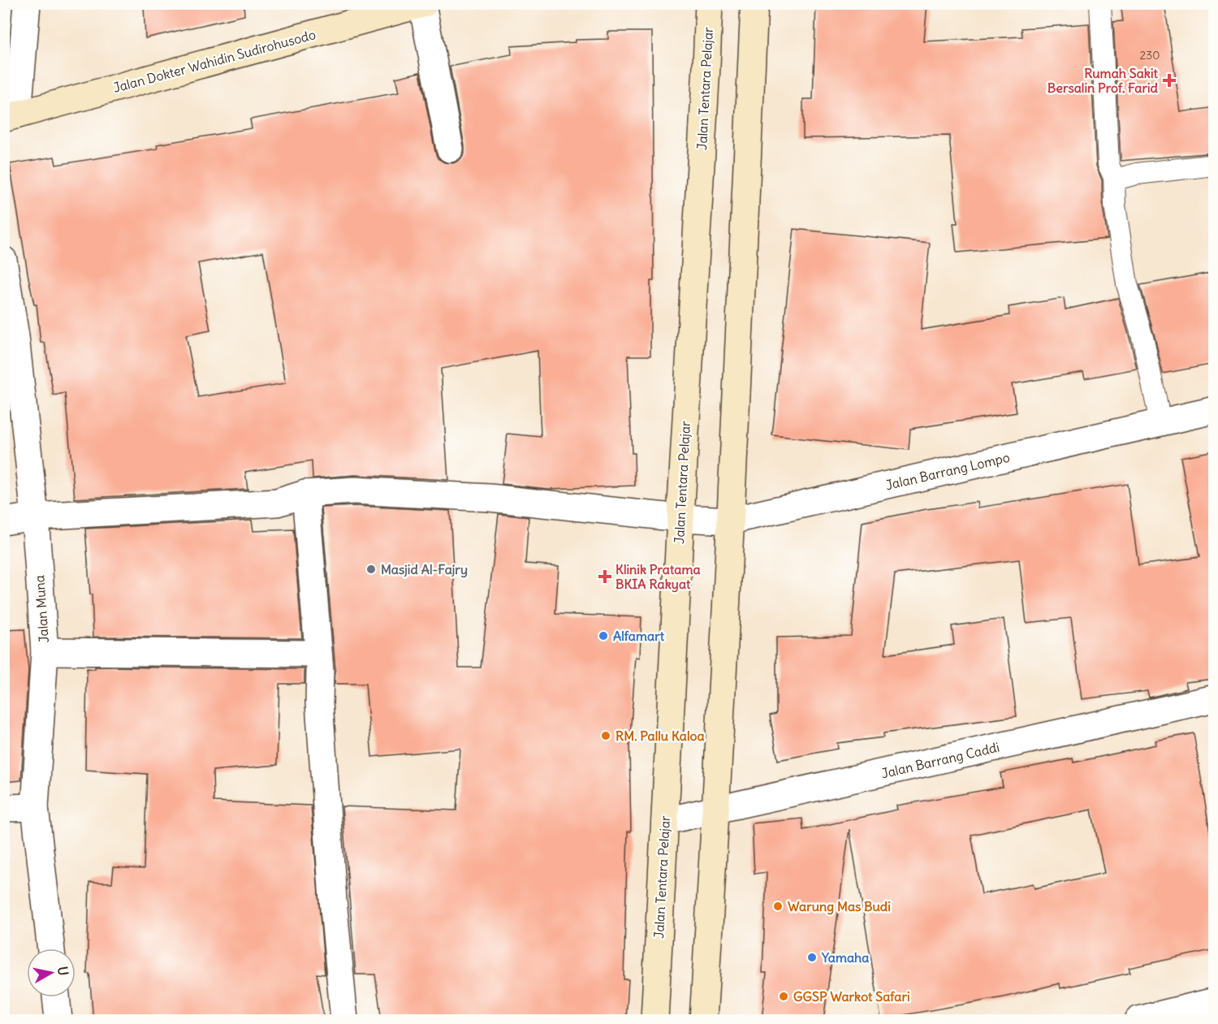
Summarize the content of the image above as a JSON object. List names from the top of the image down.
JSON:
{
  "streets": {
    "main road": ["Jalan Dokter Wahidin Sudirohusodo", "Jalan Tentara Pelajar"],
    "street": ["Jalan Barrang Lompo", "Jalan Muna", "Jalan Barrang Caddi"]
  },
  "crossings": [
    ["Jalan Tentara Pelajar", "Jalan Barrang Lompo"],
    ["Jalan Tentara Pelajar", "Jalan Barrang Caddi"],
    ["Jalan Barrang Lompo", "Jalan Muna"]
  ],
  "places": {
    "health": ["Rumah Sakit Bersalin Prof. Farid", "Klinik Pratama BKIA Rakyat"],
    "other": [
      "Masjid Al-Fajry",
      "Alfamart",
      "RM. Pallu Kaloa",
      "Warung Mas Budi",
      "Yamaha",
      "GGSP Warkot Safari"
    ]
  },
  "house_numbers": ["230"],
  "north": "right"
}
